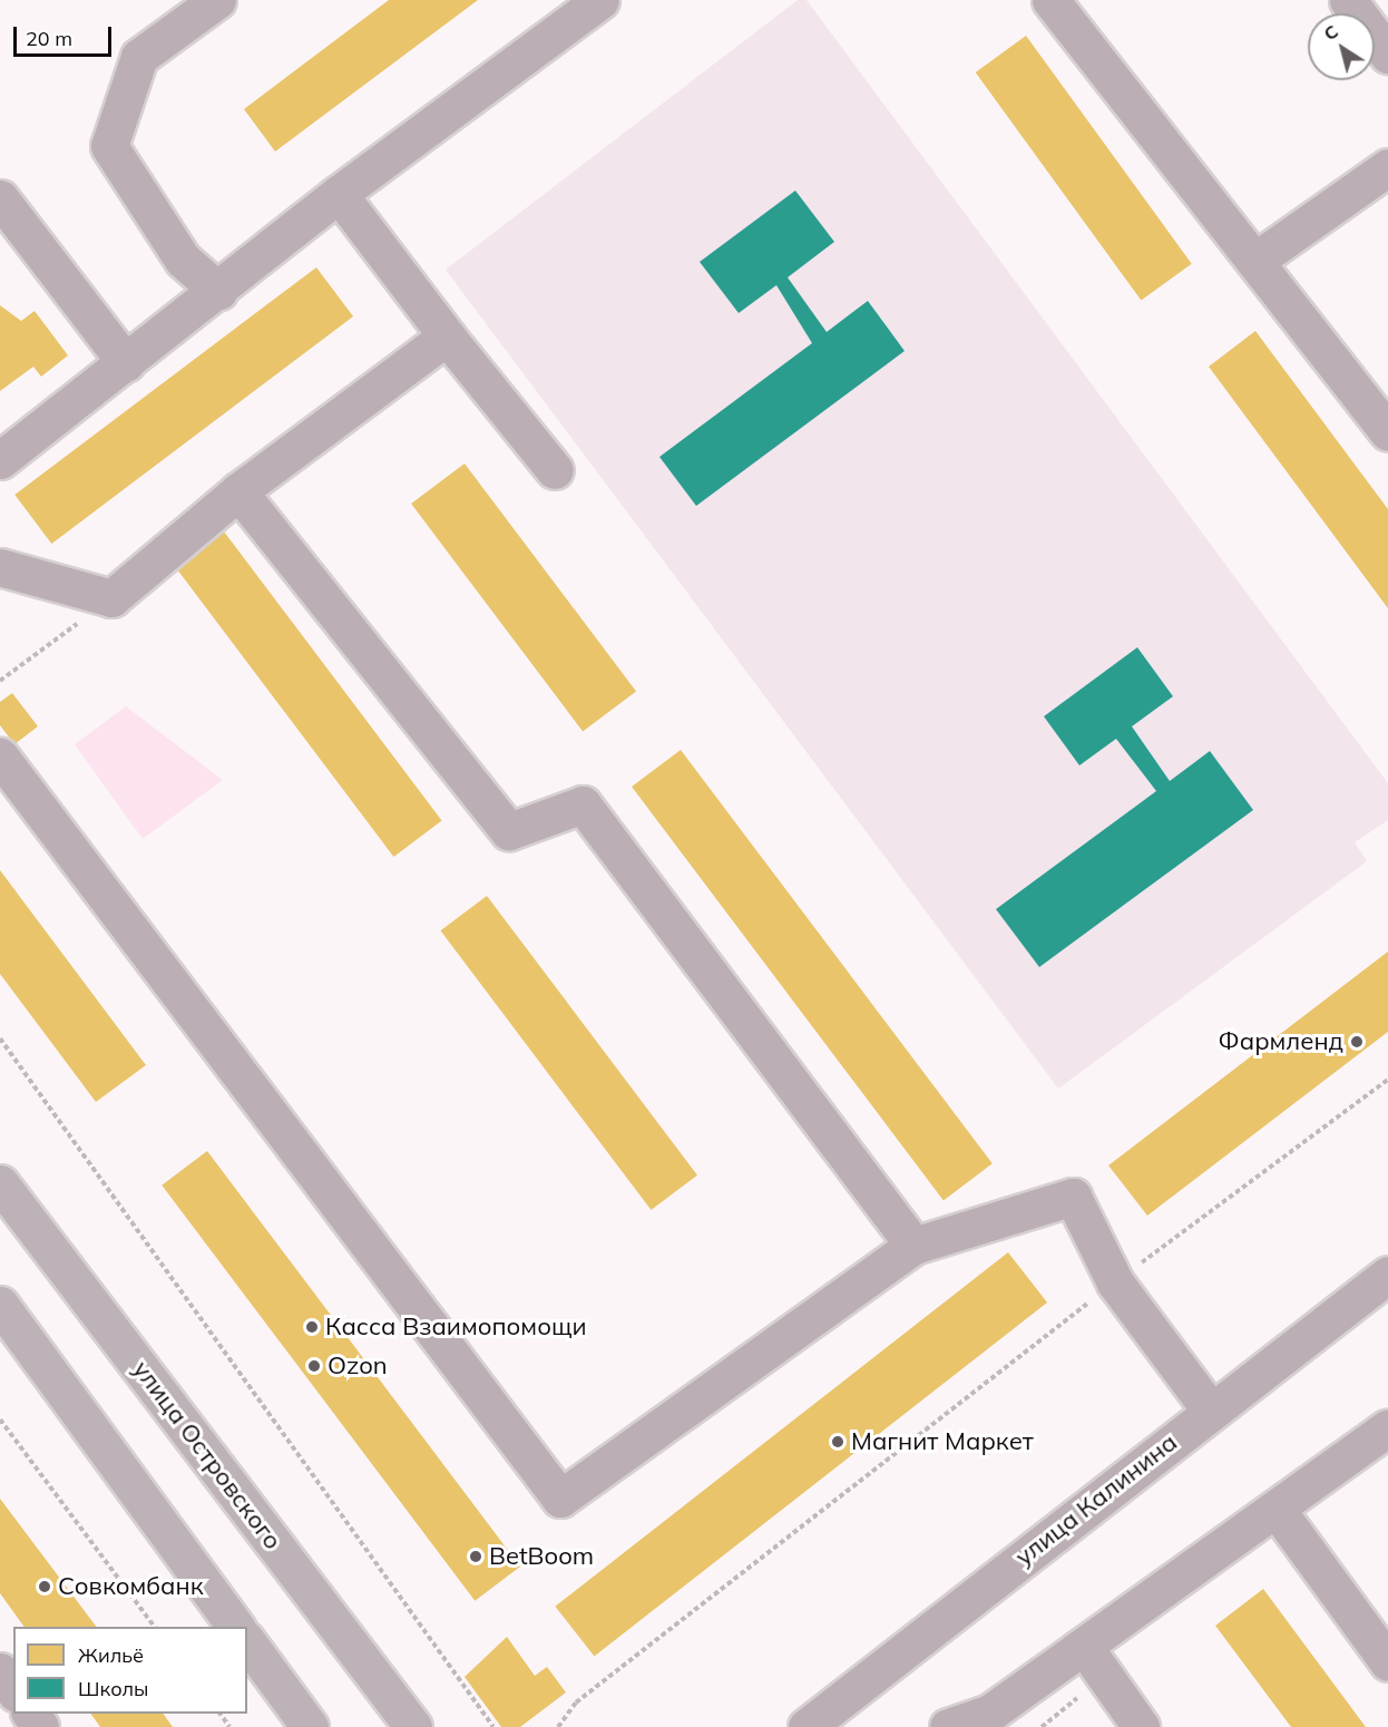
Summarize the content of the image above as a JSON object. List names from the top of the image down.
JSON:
{
  "streets": {
    "main road": ["улица Островского"],
    "street": ["улица Калинина"]
  },
  "places": [
    "Фармленд",
    "Касса Взаимопомощи",
    "Ozon",
    "Магнит Маркет",
    "BetBoom",
    "Совкомбанк"
  ],
  "legend": ["Жильё", "Школы"],
  "scale_bar": "20 m",
  "north": "top left"
}
